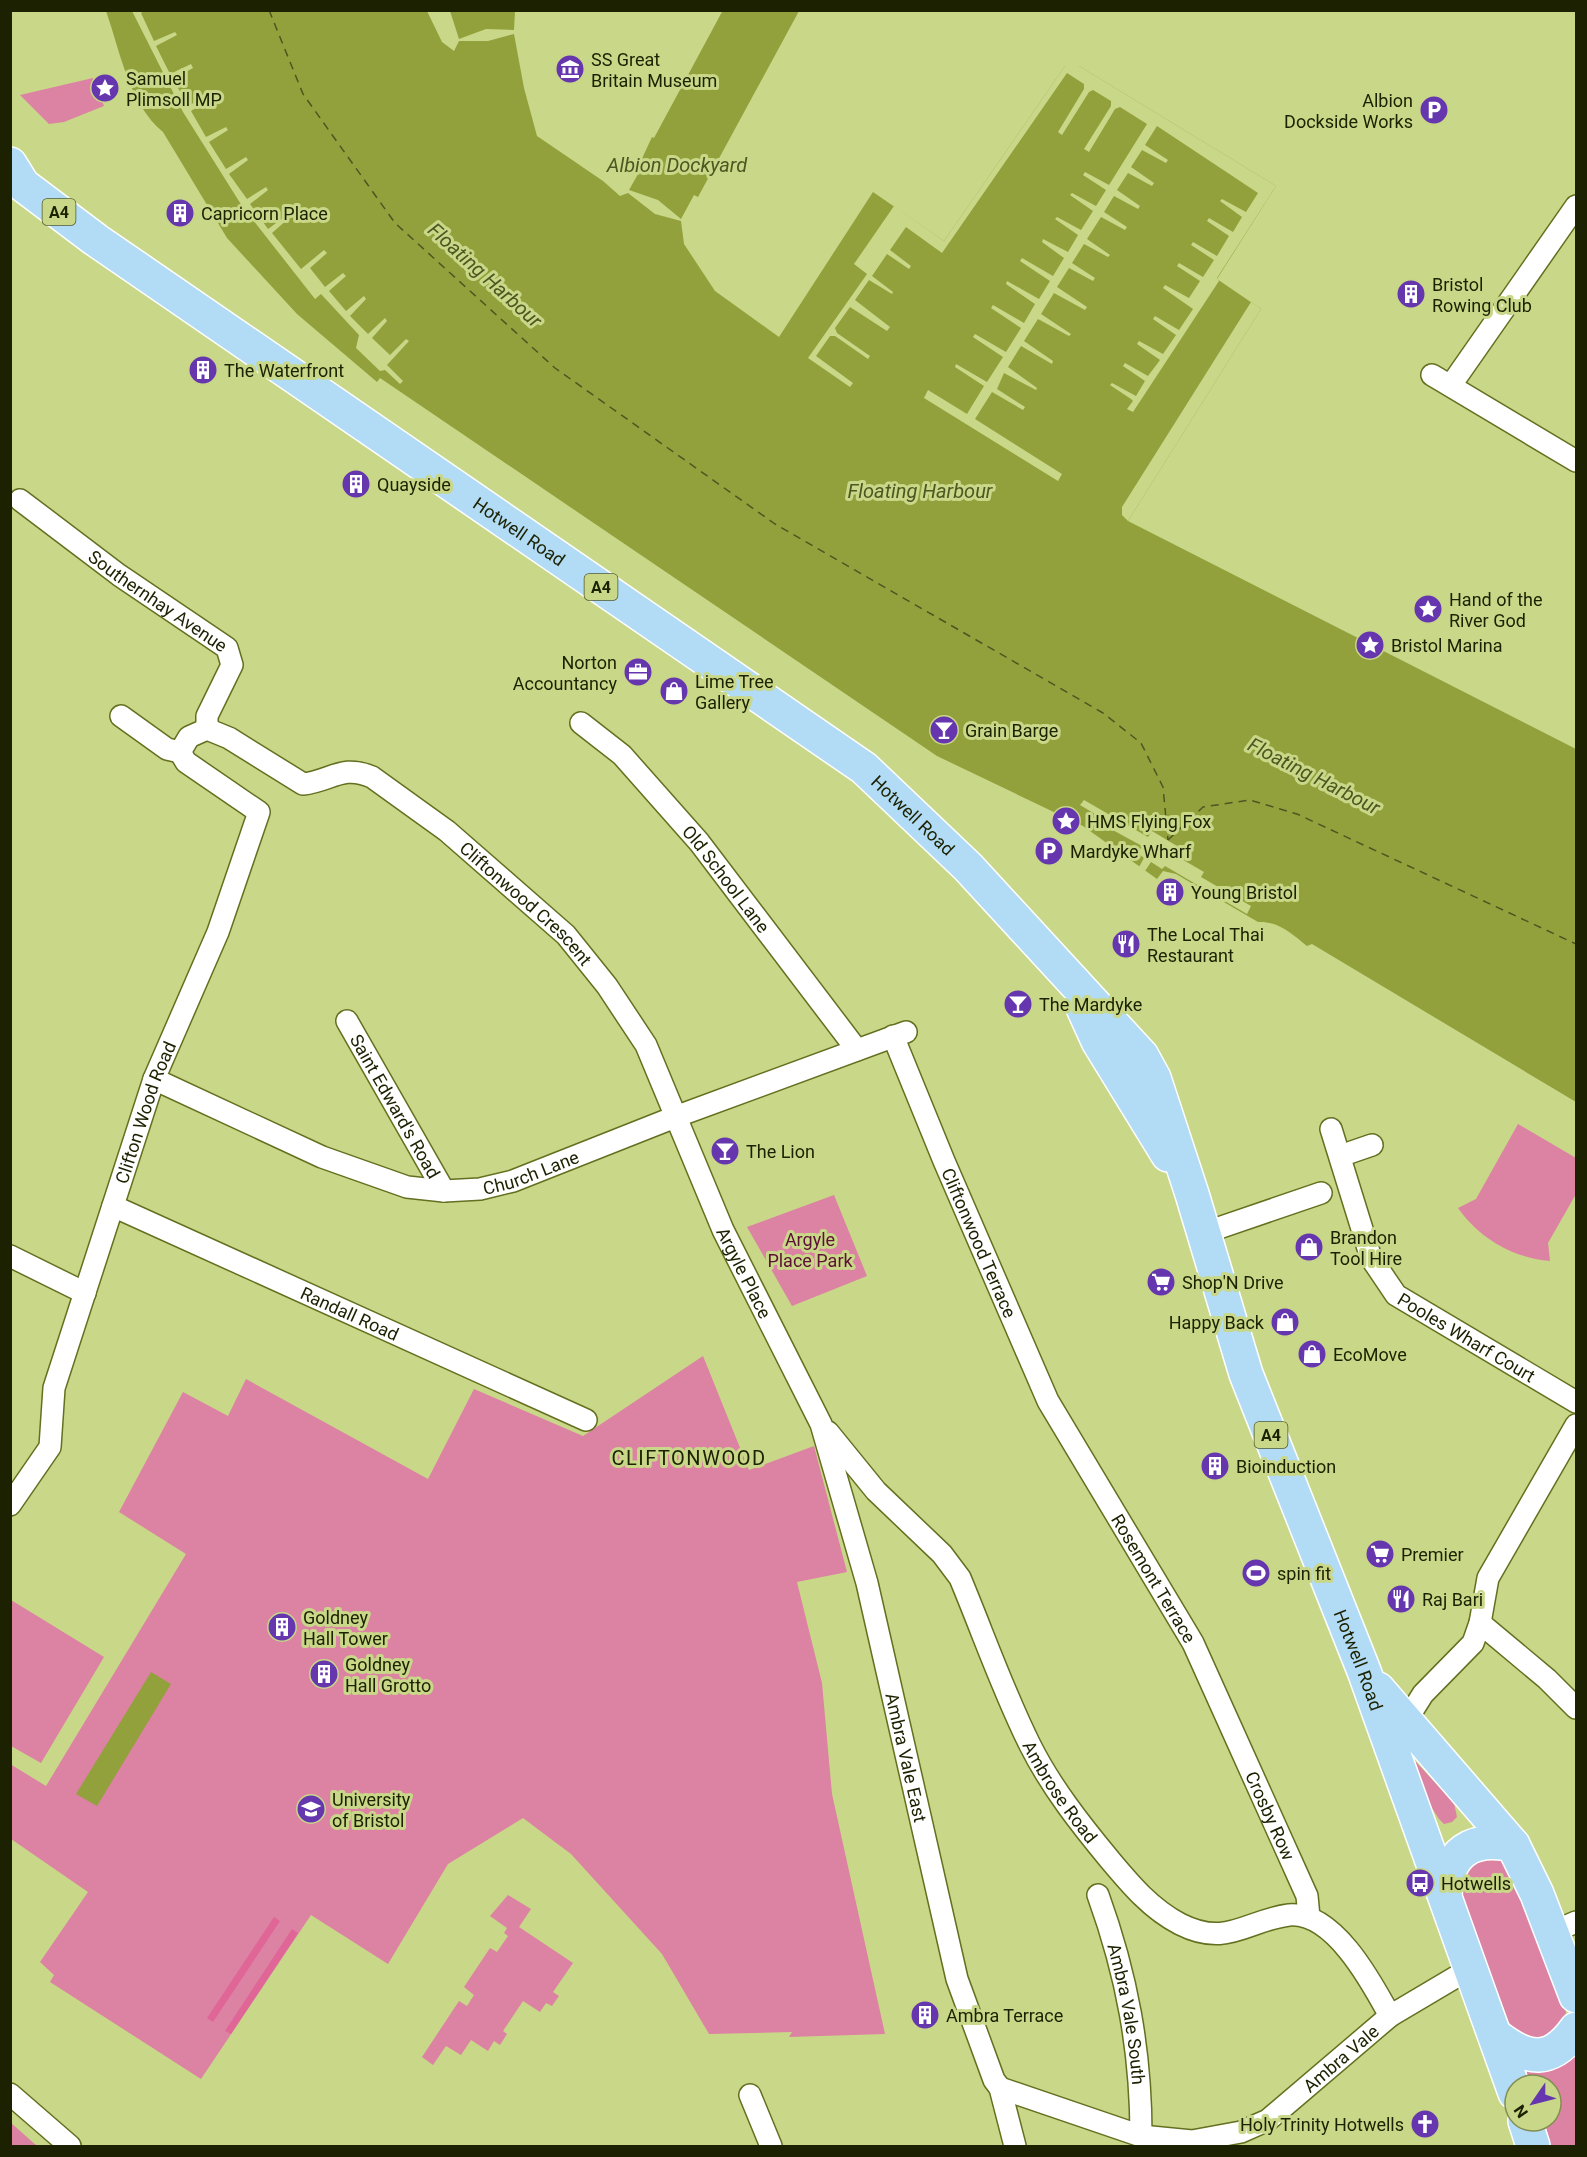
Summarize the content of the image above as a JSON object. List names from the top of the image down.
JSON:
{
  "streets": {
    "main road": ["A4", "Hotwell Road"],
    "street": [
      "Southernhay Avenue",
      "Old School Lane",
      "Cliftonwood Crescent",
      "Saint Edward's Road",
      "Clifton Wood Road",
      "Church Lane",
      "Cliftonwood Terrace",
      "Argyle Place",
      "Randall Road",
      "Pooles Wharf Court",
      "Rosemont Terrace",
      "Ambra Vale East",
      "Ambrose Road",
      "Crosby Row",
      "Ambra Vale South",
      "Ambra Vale"
    ]
  },
  "crossings": [
    ["A4", "Hotwell Road"],
    ["Hotwell Road", "Ambra Vale"],
    ["Southernhay Avenue", "Cliftonwood Crescent"],
    ["Old School Lane", "Church Lane"],
    ["Cliftonwood Crescent", "Church Lane"],
    ["Cliftonwood Crescent", "Argyle Place"],
    ["Saint Edward's Road", "Church Lane"],
    ["Clifton Wood Road", "Church Lane"],
    ["Clifton Wood Road", "Randall Road"],
    ["Church Lane", "Cliftonwood Terrace"],
    ["Church Lane", "Argyle Place"],
    ["Cliftonwood Terrace", "Rosemont Terrace"],
    ["Argyle Place", "Ambra Vale East"],
    ["Argyle Place", "Ambrose Road"],
    ["Rosemont Terrace", "Crosby Row"],
    ["Ambra Vale East", "Ambrose Road"],
    ["Ambra Vale East", "Ambra Vale"],
    ["Ambrose Road", "Crosby Row"],
    ["Ambra Vale South", "Ambra Vale"]
  ],
  "districts": ["CLIFTONWOOD"],
  "water": ["Albion Dockyard", "Floating Harbour"],
  "parks": ["Argyle Place Park"],
  "places": {
    "museum": ["SS Great Britain Museum"],
    "place": [
      "Samuel Plimsoll MP",
      "Hand of the River God",
      "Bristol Marina",
      "HMS Flying Fox"
    ],
    "parking": ["Albion Dockside Works", "Mardyke Wharf"],
    "building": [
      "Capricorn Place",
      "Bristol Rowing Club",
      "The Waterfront",
      "Quayside",
      "Young Bristol",
      "Bioinduction",
      "Goldney Hall Tower",
      "Goldney Hall Grotto",
      "Ambra Terrace"
    ],
    "office": ["Norton Accountancy"],
    "shop": [
      "Lime Tree Gallery",
      "Brandon Tool Hire",
      "Happy Back",
      "EcoMove"
    ],
    "bar": ["Grain Barge", "The Mardyke", "The Lion"],
    "restaurant": ["The Local Thai Restaurant", "Raj Bari"],
    "supermarket": ["Shop'N Drive", "Premier"],
    "sports": ["spin fit"],
    "school or university": ["University of Bristol"],
    "bus stop": ["Hotwells"],
    "church": ["Holy Trinity Hotwells"]
  },
  "north": "bottom left"
}
